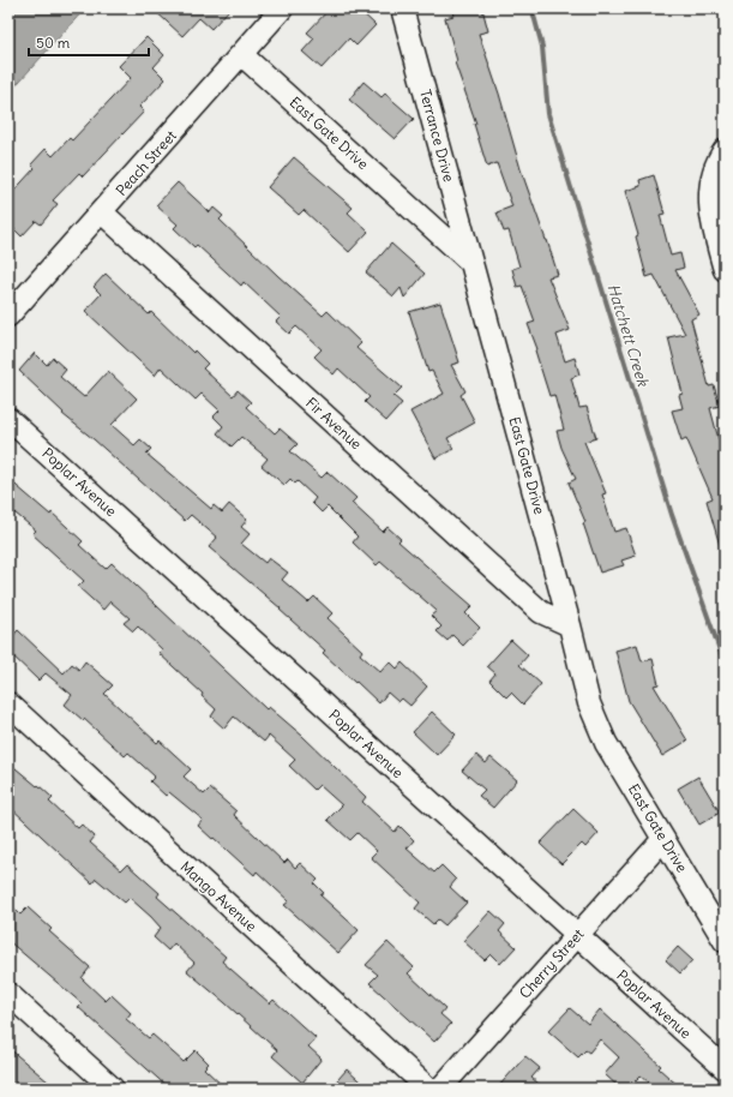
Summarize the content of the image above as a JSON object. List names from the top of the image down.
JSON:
{
  "streets": {
    "street": [
      "East Gate Drive",
      "Terrance Drive",
      "Peach Street",
      "Fir Avenue",
      "Poplar Avenue",
      "Mango Avenue",
      "Cherry Street"
    ]
  },
  "crossings": [
    ["East Gate Drive", "Terrance Drive"],
    ["East Gate Drive", "Peach Street"],
    ["East Gate Drive", "Fir Avenue"],
    ["East Gate Drive", "Cherry Street"],
    ["Peach Street", "Fir Avenue"],
    ["Poplar Avenue", "Cherry Street"]
  ],
  "water": ["Hatchett Creek"],
  "scale_bar": "50 m"
}
